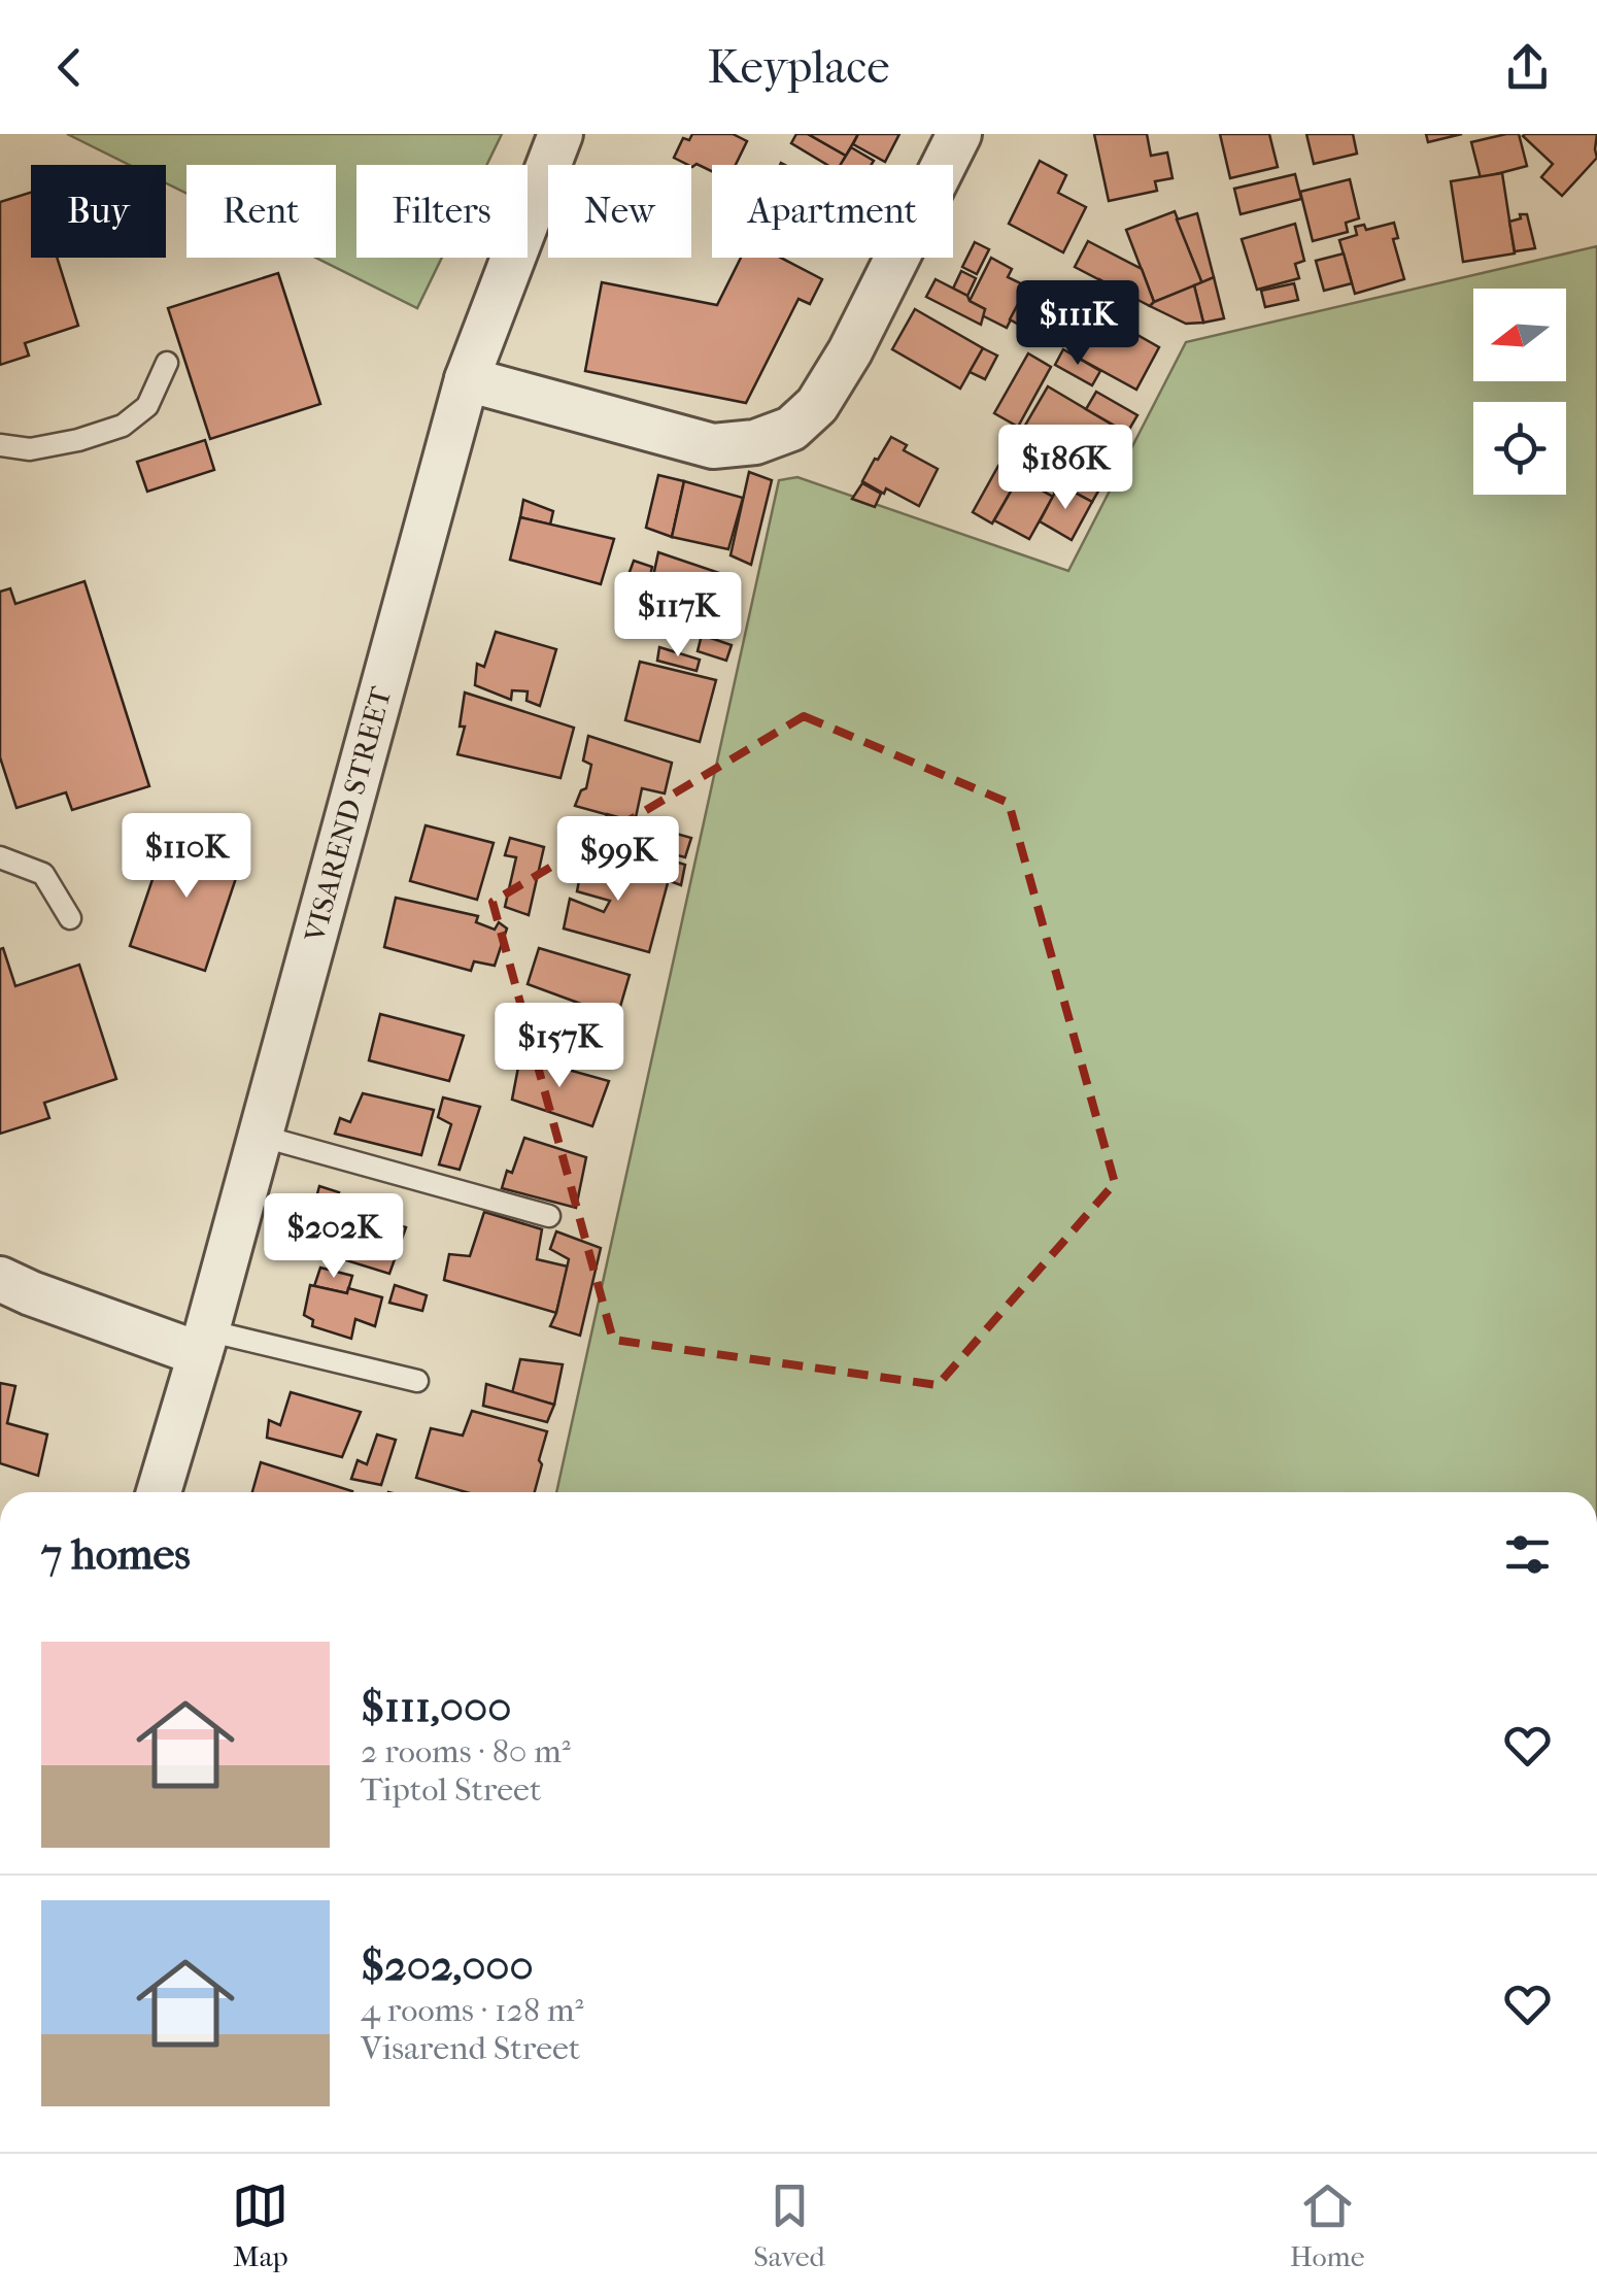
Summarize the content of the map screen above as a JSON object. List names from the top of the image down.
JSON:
{
  "streets": {
    "street": ["VISAREND STREET"]
  },
  "north": "left",
  "page": {
    "header": "Keyplace",
    "chip": [
      "Buy",
      "Rent",
      "Filters",
      "New",
      "Apartment"
    ],
    "price": [
      "$111K",
      "$186K",
      "$117K",
      "$110K",
      "$99K",
      "$157K",
      "$202K"
    ],
    "heading": "7 homes",
    "list": [
      {
        "name": "$111,000",
        "note": "2 rooms · 80 m² · Tiptol Street"
      },
      {
        "name": "$202,000",
        "note": "4 rooms · 128 m² · Visarend Street"
      }
    ],
    "tabs": ["Map", "Saved", "Home"]
  }
}
